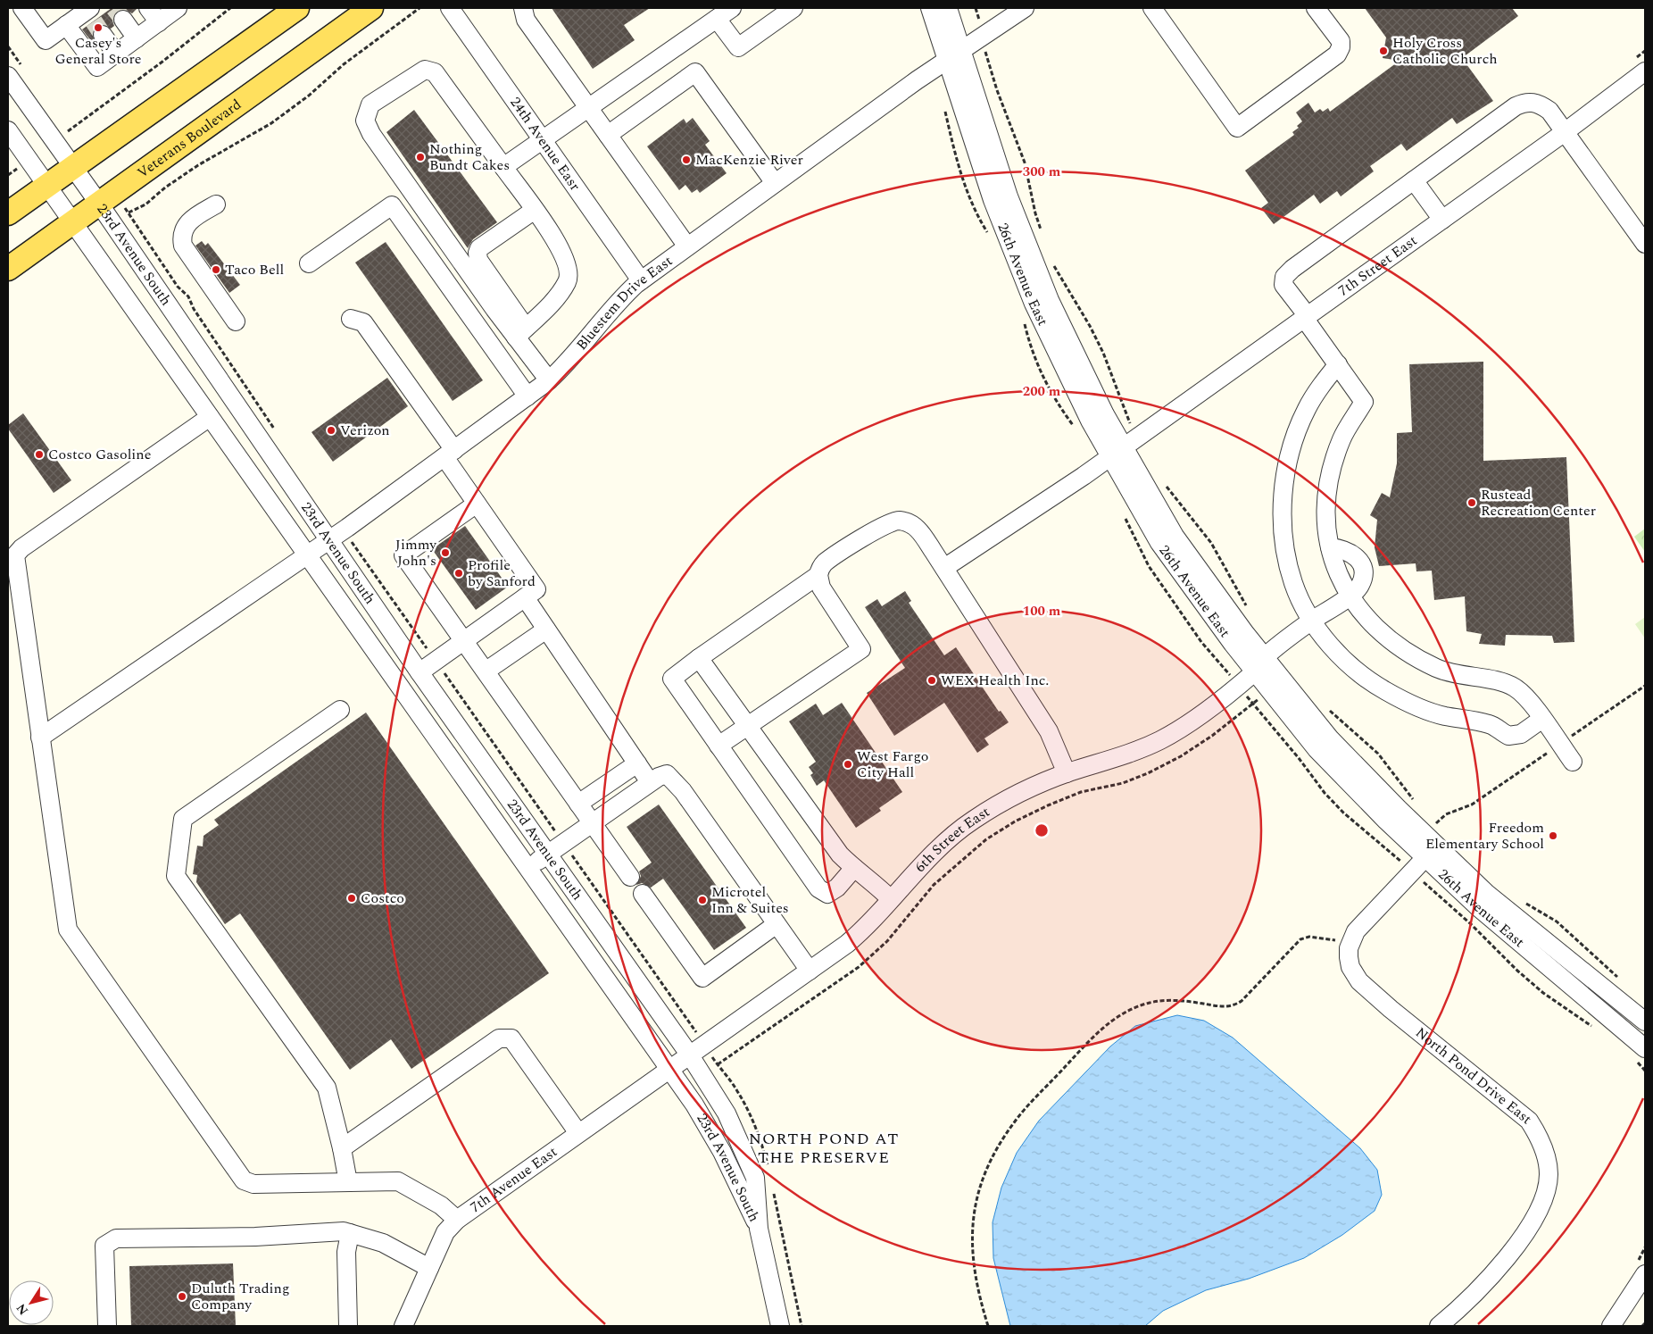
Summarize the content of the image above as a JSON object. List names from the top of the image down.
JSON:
{
  "streets": {
    "main road": ["Veterans Boulevard"],
    "street": [
      "24th Avenue Easr",
      "23rd Avenue South",
      "7th Street East",
      "26th Avenue East",
      "Bluestem Drive East",
      "6th Street East",
      "North Pond Drive East",
      "7th Avenue East"
    ]
  },
  "crossings": [
    ["Veterans Boulevard", "23rd Avenue South"],
    ["24th Avenue Easr", "Bluestem Drive East"],
    ["23rd Avenue South", "Bluestem Drive East"],
    ["23rd Avenue South", "6th Street East"],
    ["23rd Avenue South", "7th Avenue East"],
    ["7th Street East", "26th Avenue East"],
    ["26th Avenue East", "Bluestem Drive East"],
    ["26th Avenue East", "6th Street East"],
    ["26th Avenue East", "North Pond Drive East"],
    ["6th Street East", "7th Avenue East"]
  ],
  "districts": ["NORTH POND AT THE PRESERVE"],
  "places": [
    "Casey's General Store",
    "Holy Cross Catholic Church",
    "Nothing Bundt Cakes",
    "MacKenzie River",
    "Taco Bell",
    "Verizon",
    "Costco Gasoline",
    "Rustead Recreation Center",
    "Jimmy John's",
    "Profile by Sanford",
    "WEX Health Inc.",
    "West Fargo City Hall",
    "Freedom Elementary School",
    "Costco",
    "Microtel Inn & Suites",
    "Duluth Trading Company"
  ],
  "north": "bottom left",
  "rings": ["300 m", "200 m", "100 m"]
}
